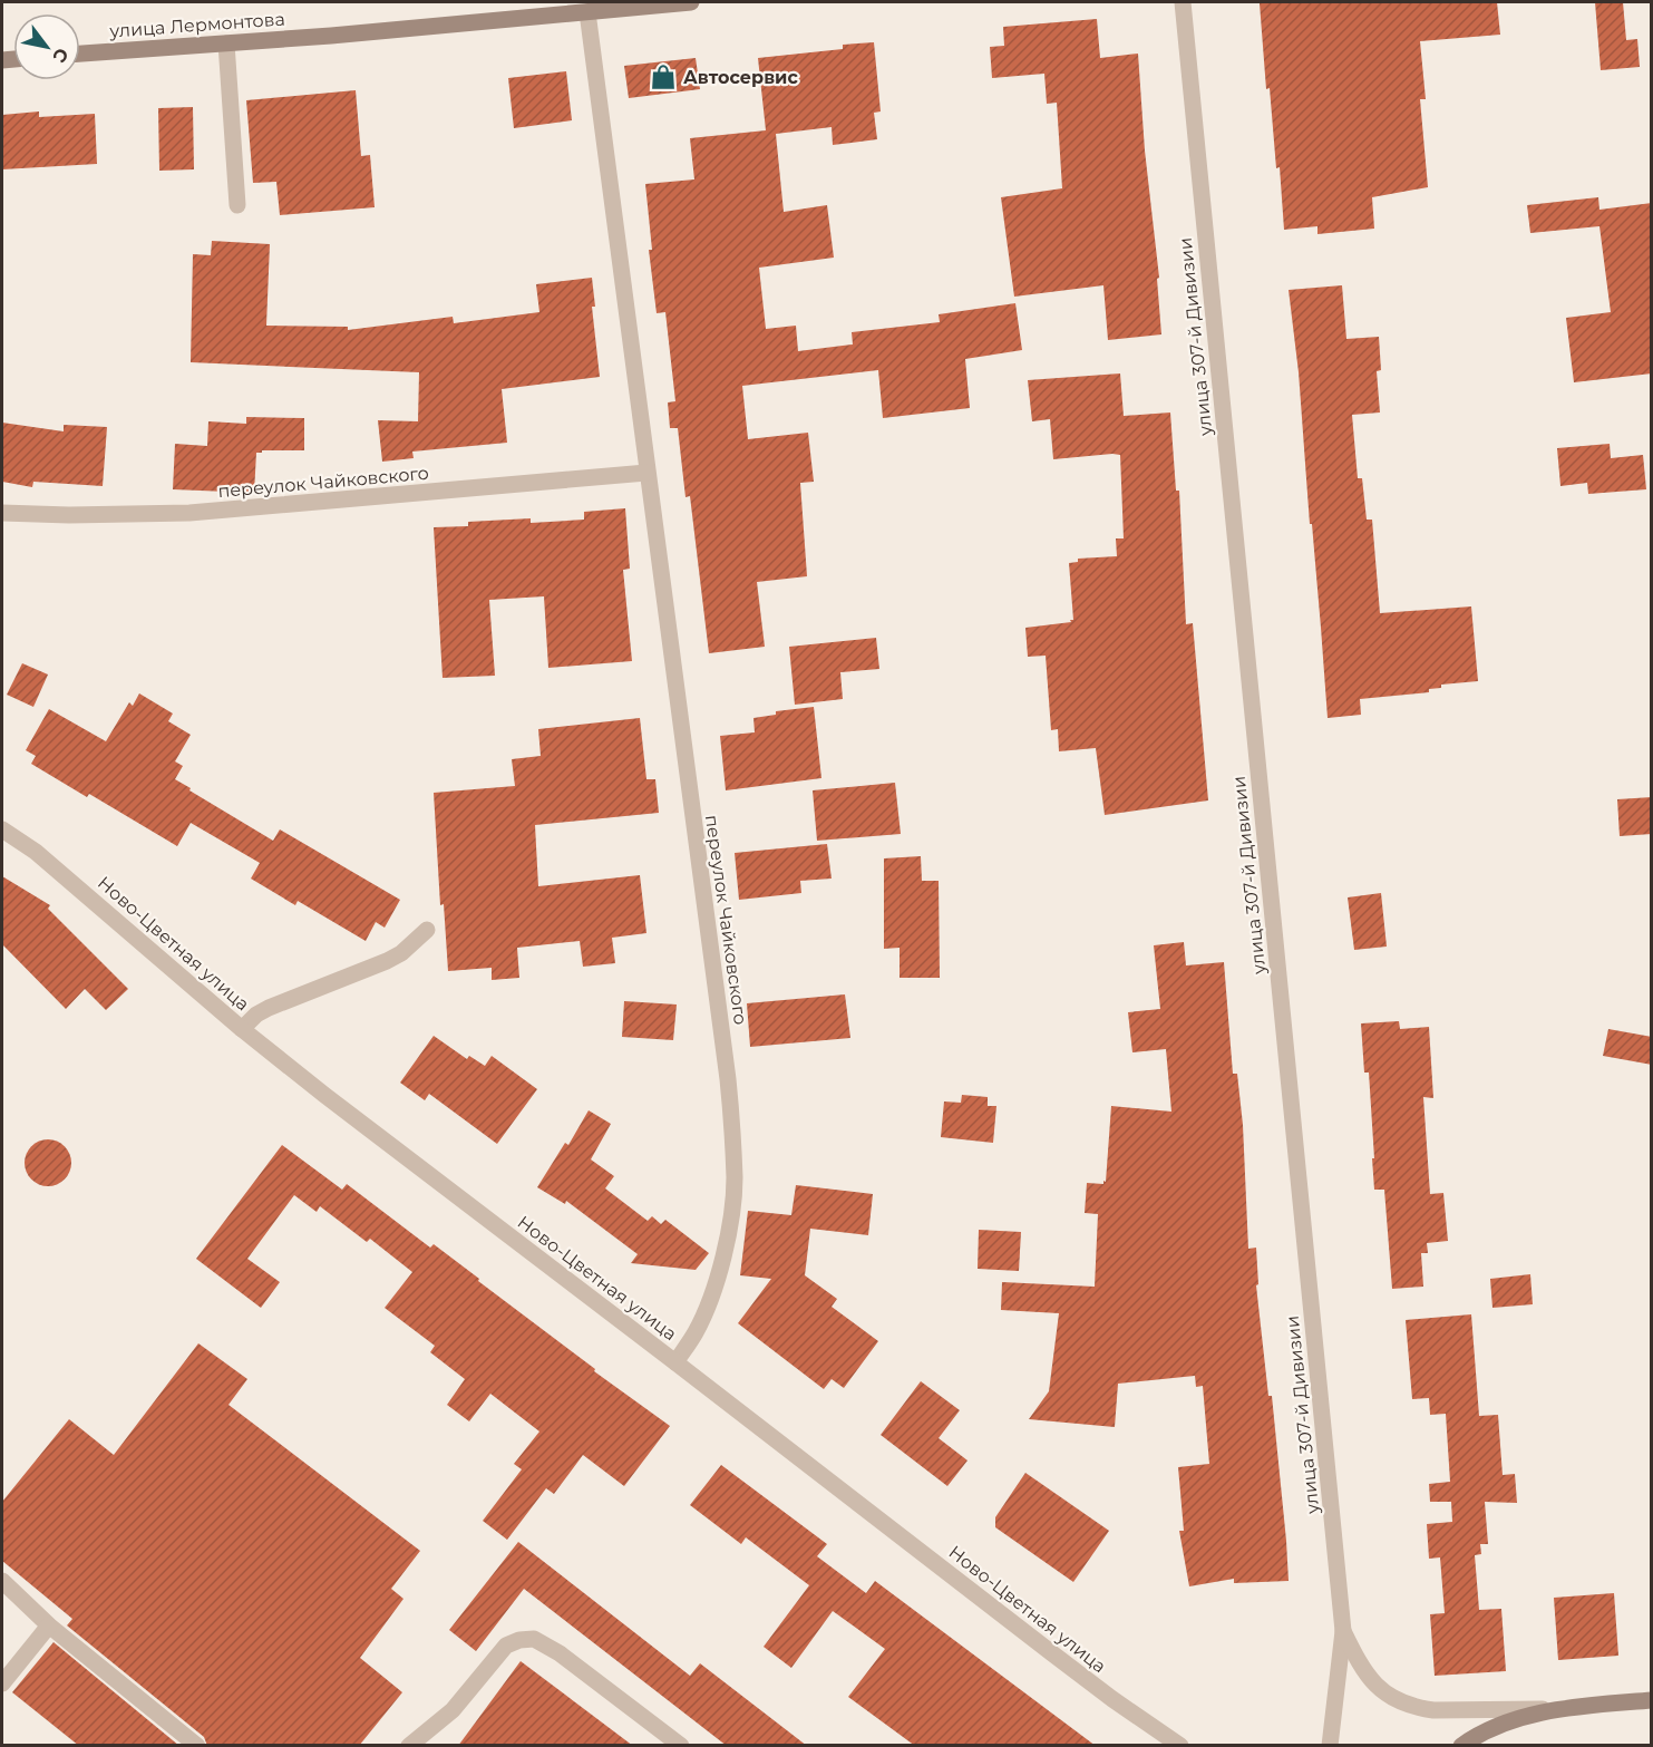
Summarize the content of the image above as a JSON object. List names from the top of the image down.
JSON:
{
  "streets": {
    "main road": ["улица Лермонтова"],
    "street": ["улица 307-й Дивизии", "переулок Чайковского", "Ново-Цветная улица"]
  },
  "crossings": [
    ["улица Лермонтова", "переулок Чайковского"],
    ["переулок Чайковского", "Ново-Цветная улица"]
  ],
  "places": {
    "shop": ["Автосервис"]
  },
  "north": "bottom right"
}
